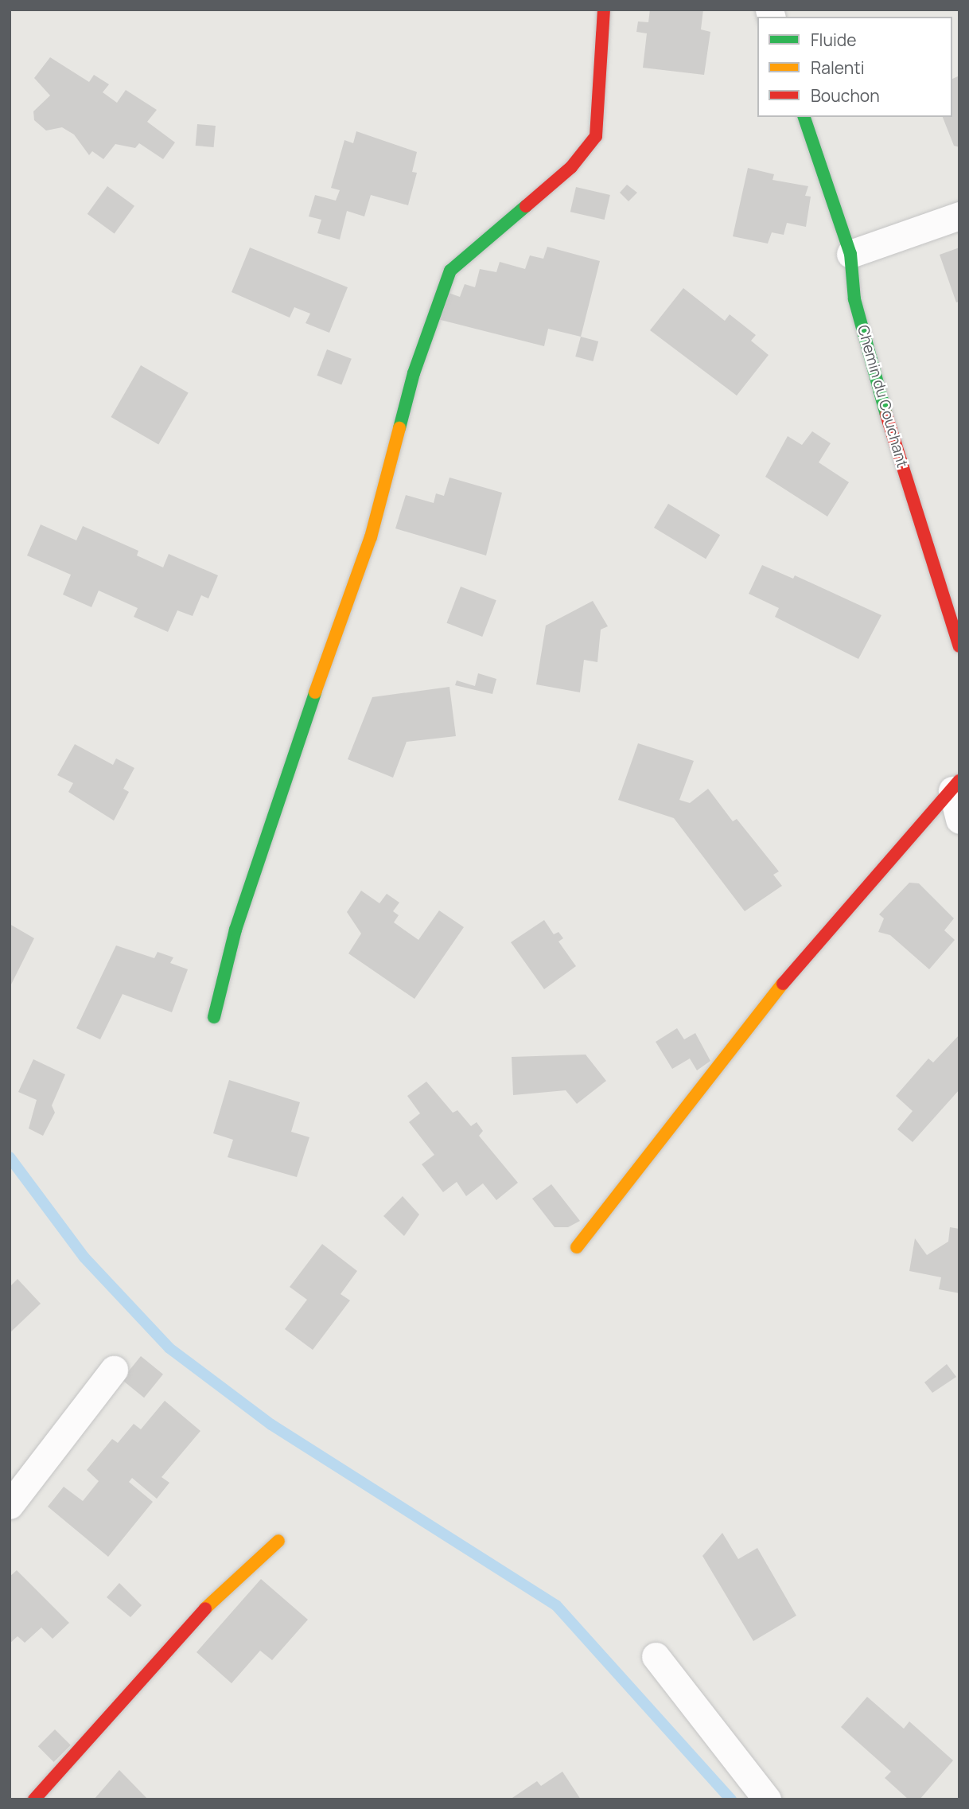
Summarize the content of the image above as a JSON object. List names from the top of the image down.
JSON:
{
  "streets": {
    "street": ["Chemin du Couchant"]
  },
  "legend": ["Fluide", "Ralenti", "Bouchon"]
}
